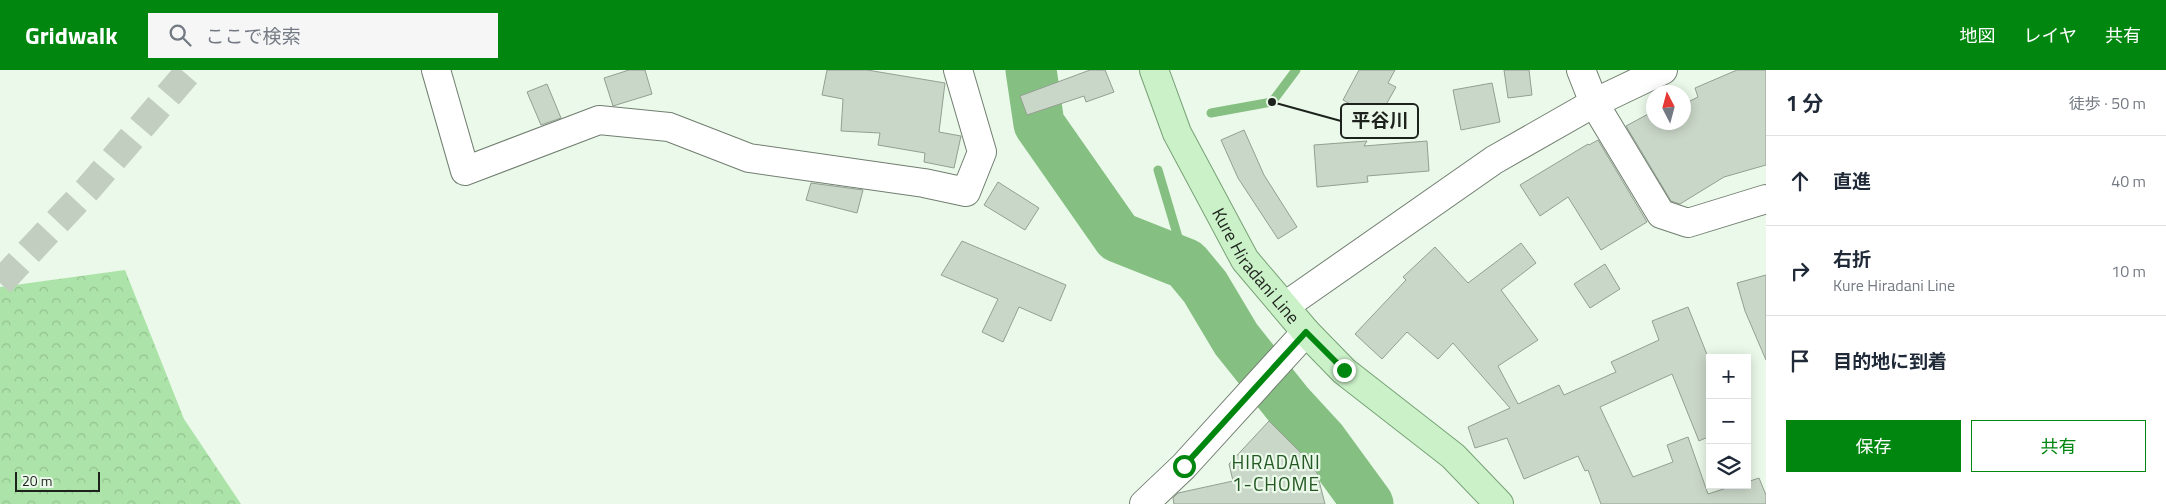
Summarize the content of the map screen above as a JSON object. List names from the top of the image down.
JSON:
{
  "streets": {
    "main road": ["Kure Hiradani Line"]
  },
  "districts": ["HIRADANI 1-CHOME"],
  "places": ["平谷川"],
  "scale_bar": "20 m",
  "north": "top",
  "page": {
    "header": "Gridwalk",
    "search": "ここで検索",
    "nav": ["地図", "レイヤ", "共有"],
    "heading": ["1 分", "徒歩 · 50 m"],
    "list": [
      ["直進", "40 m"],
      ["右折", "Kure Hiradani Line", "10 m"],
      "目的地に到着"
    ],
    "map_buttons": ["+", "−"],
    "buttons": ["保存", "共有"],
    "scale": "20 m"
  }
}
